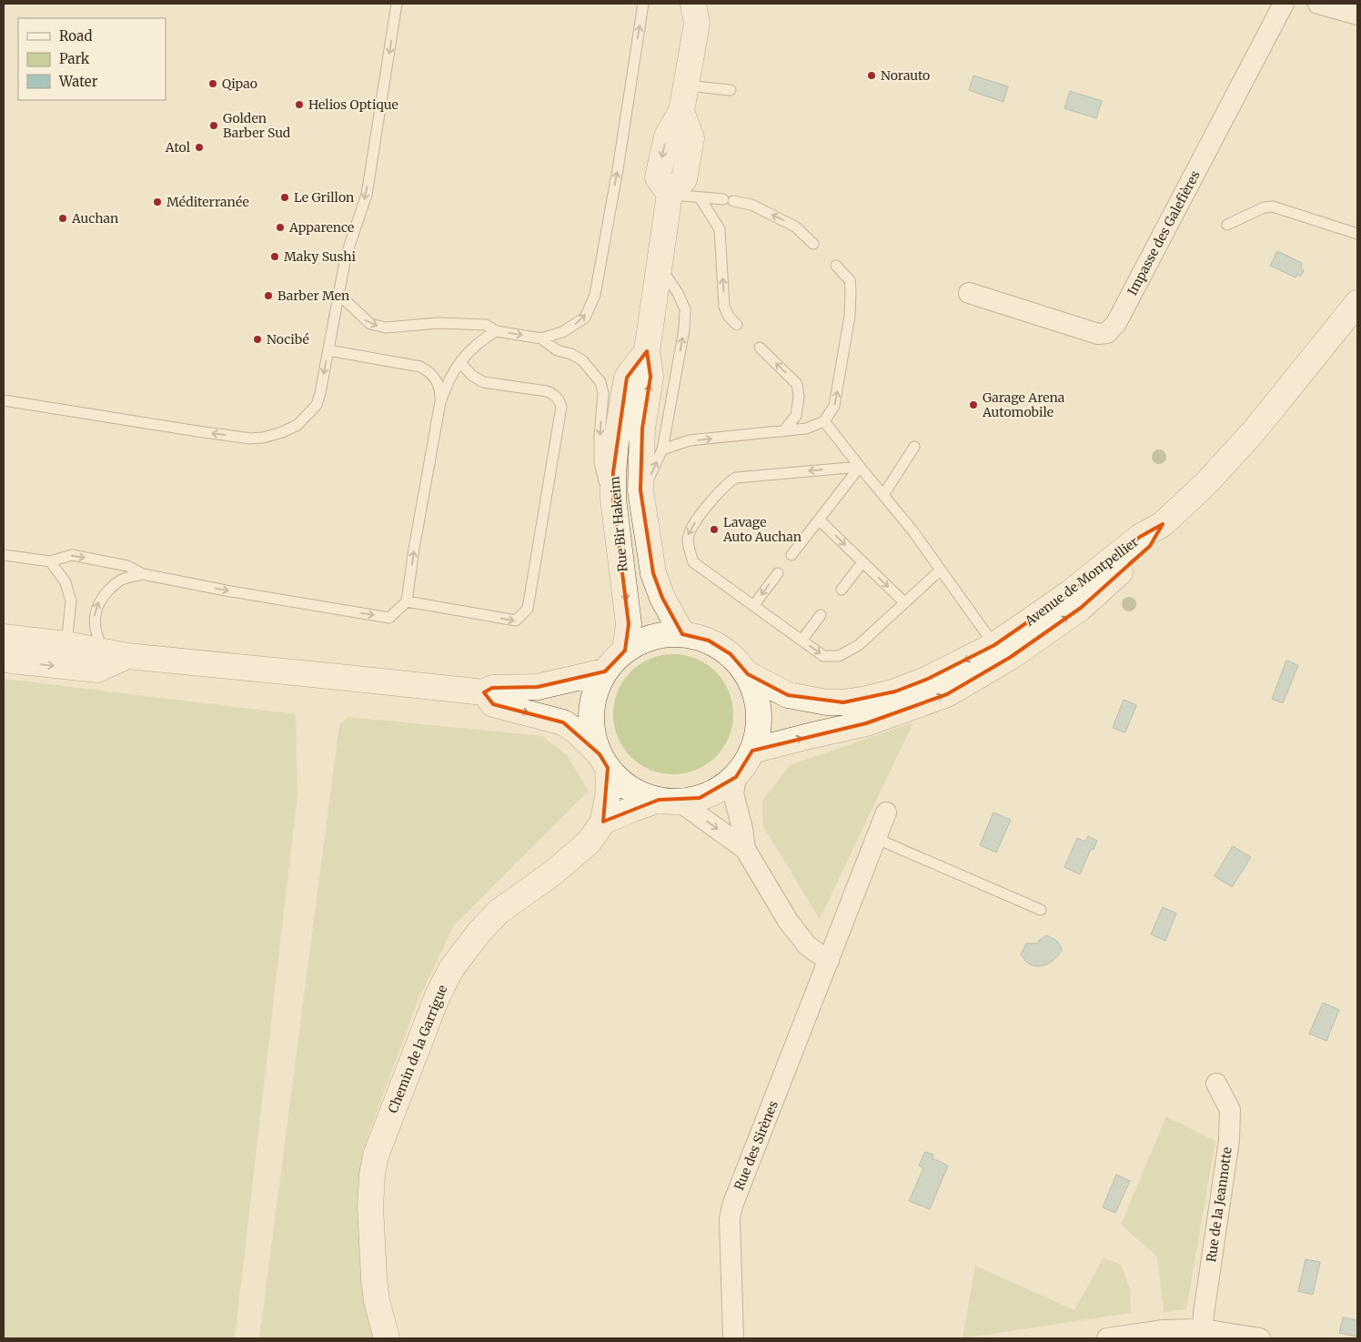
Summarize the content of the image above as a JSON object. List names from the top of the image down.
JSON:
{
  "streets": {
    "main road": ["Rue Bir Hakeim", "Avenue de Montpellier", "Chemin de la Garrigue"],
    "street": ["Impasse des Galefières", "Rue des Sirènes", "Rue de la Jeannotte"]
  },
  "places": [
    "Norauto",
    "Qipao",
    "Helios Optique",
    "Golden Barber Sud",
    "Atol",
    "Le Grillon",
    "Méditerranée",
    "Auchan",
    "Apparence",
    "Maky Sushi",
    "Barber Men",
    "Nocibé",
    "Garage Arena Automobile",
    "Lavage Auto Auchan"
  ],
  "legend": ["Road", "Park", "Water"]
}
